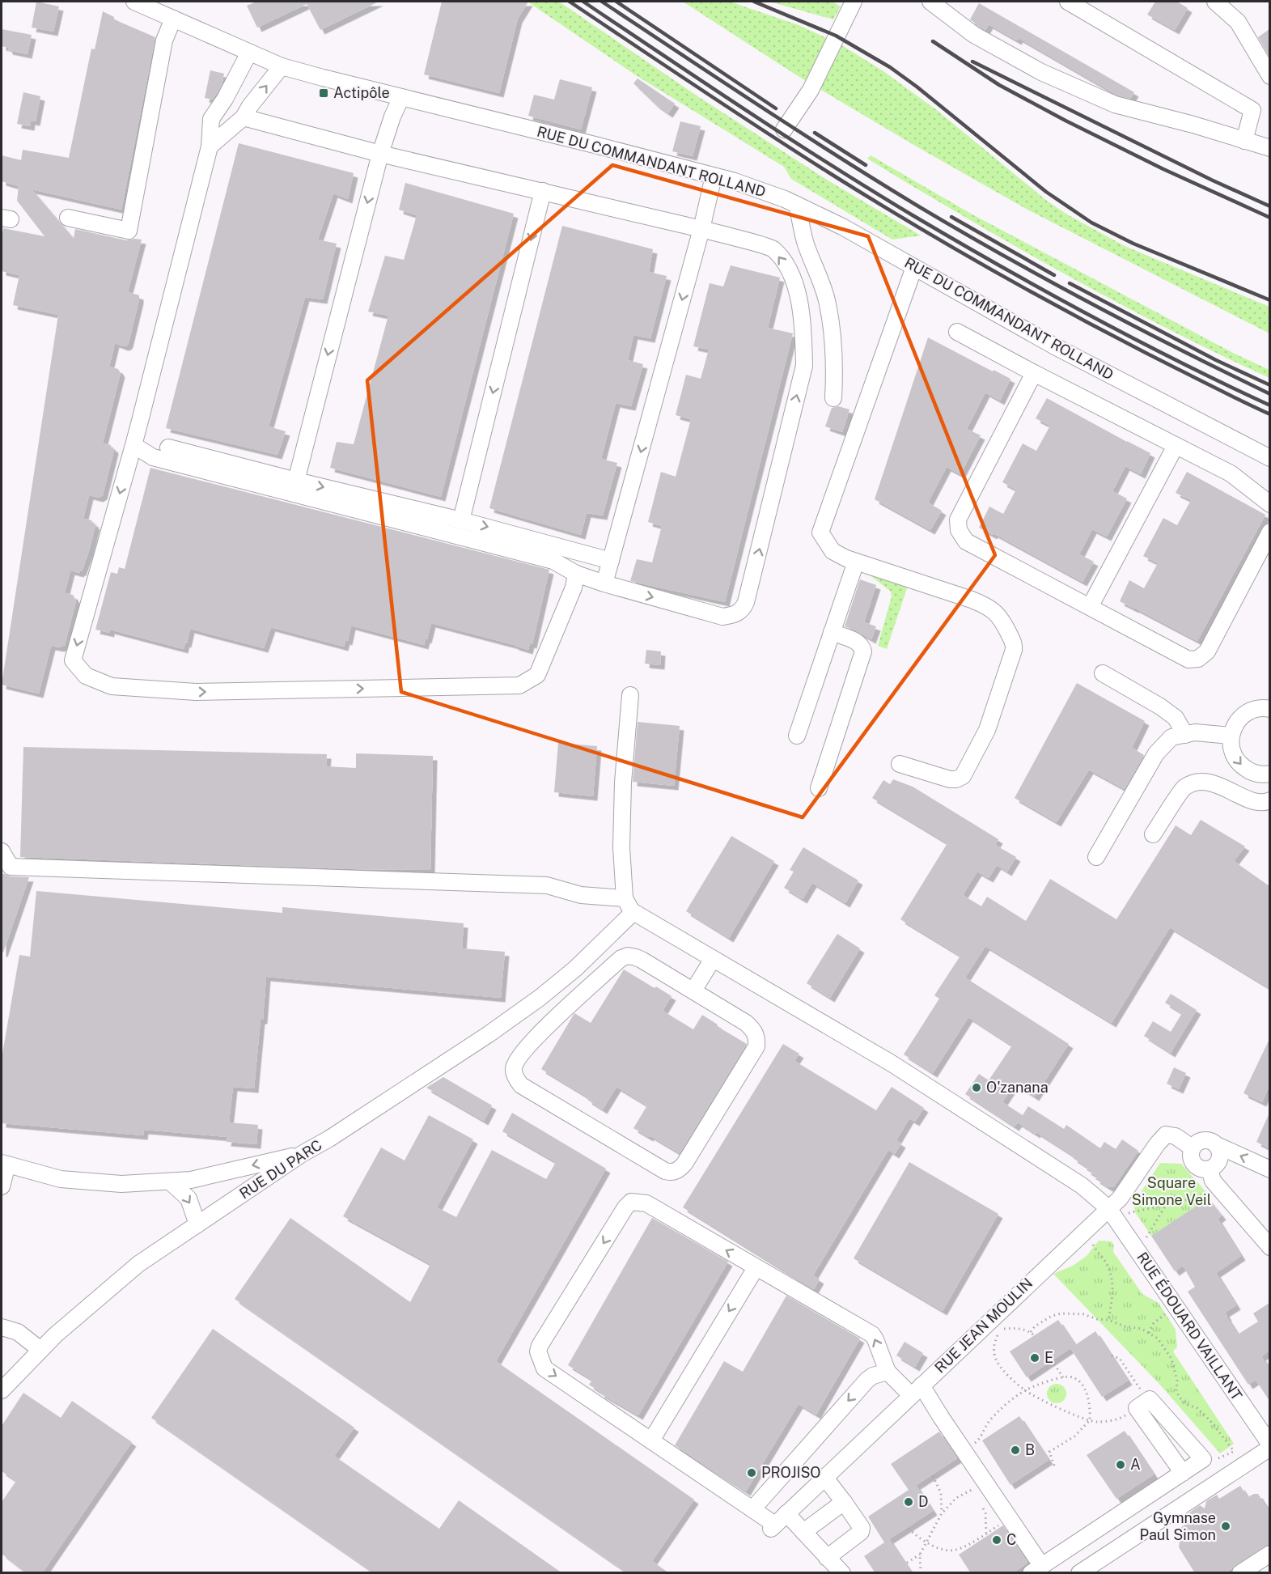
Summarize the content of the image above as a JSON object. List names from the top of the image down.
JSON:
{
  "streets": {
    "street": [
      "RUE DU COMMANDANT ROLLAND",
      "RUE DU PARC",
      "RUE JEAN MOULIN",
      "RUE ÉDOUARD VAILLANT"
    ]
  },
  "crossings": [
    ["RUE DU PARC", "RUE ÉDOUARD VAILLANT"],
    ["RUE JEAN MOULIN", "RUE ÉDOUARD VAILLANT"]
  ],
  "parks": ["Square Simone Veil"],
  "places": {
    "transit": ["Actipôle"],
    "other": [
      "O'zanana",
      "E",
      "B",
      "A",
      "PROJISO",
      "D",
      "Gymnase Paul Simon",
      "C"
    ]
  }
}
